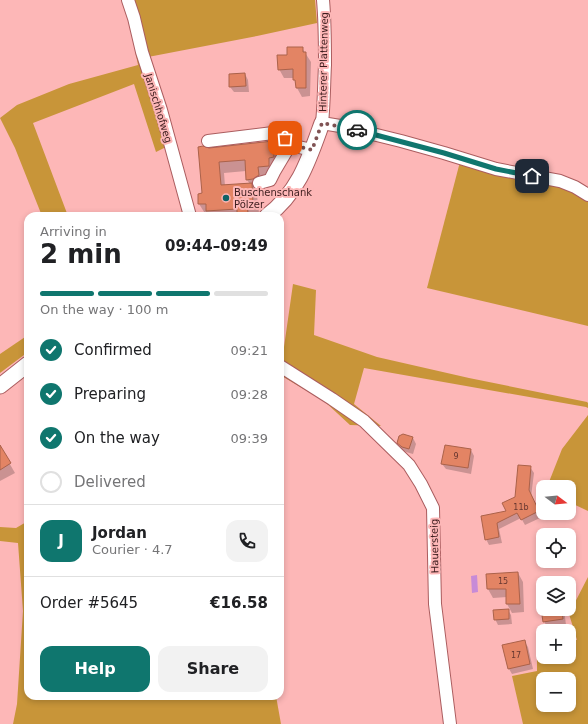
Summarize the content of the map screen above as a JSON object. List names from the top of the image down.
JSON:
{
  "streets": {
    "street": ["Hinterer Plattenweg", "Janischhofweg", "Hauersteig"]
  },
  "places": ["Buschenschank Pölzer"],
  "house_numbers": [
    "9",
    "11b",
    "15",
    "17"
  ],
  "north": "right",
  "page": {
    "heading": ["2 min", "Arriving in", "09:44–09:49"],
    "panel": [
      "Jordan",
      "Courier · 4.7",
      "Order #5645",
      "€16.58"
    ],
    "bar": "On the way · 100 m",
    "list": [
      ["Confirmed", "09:21"],
      ["Preparing", "09:28"],
      ["On the way", "09:39"],
      "Delivered"
    ],
    "map_buttons": ["+", "−"],
    "round": "J",
    "buttons": ["Help", "Share"]
  }
}
